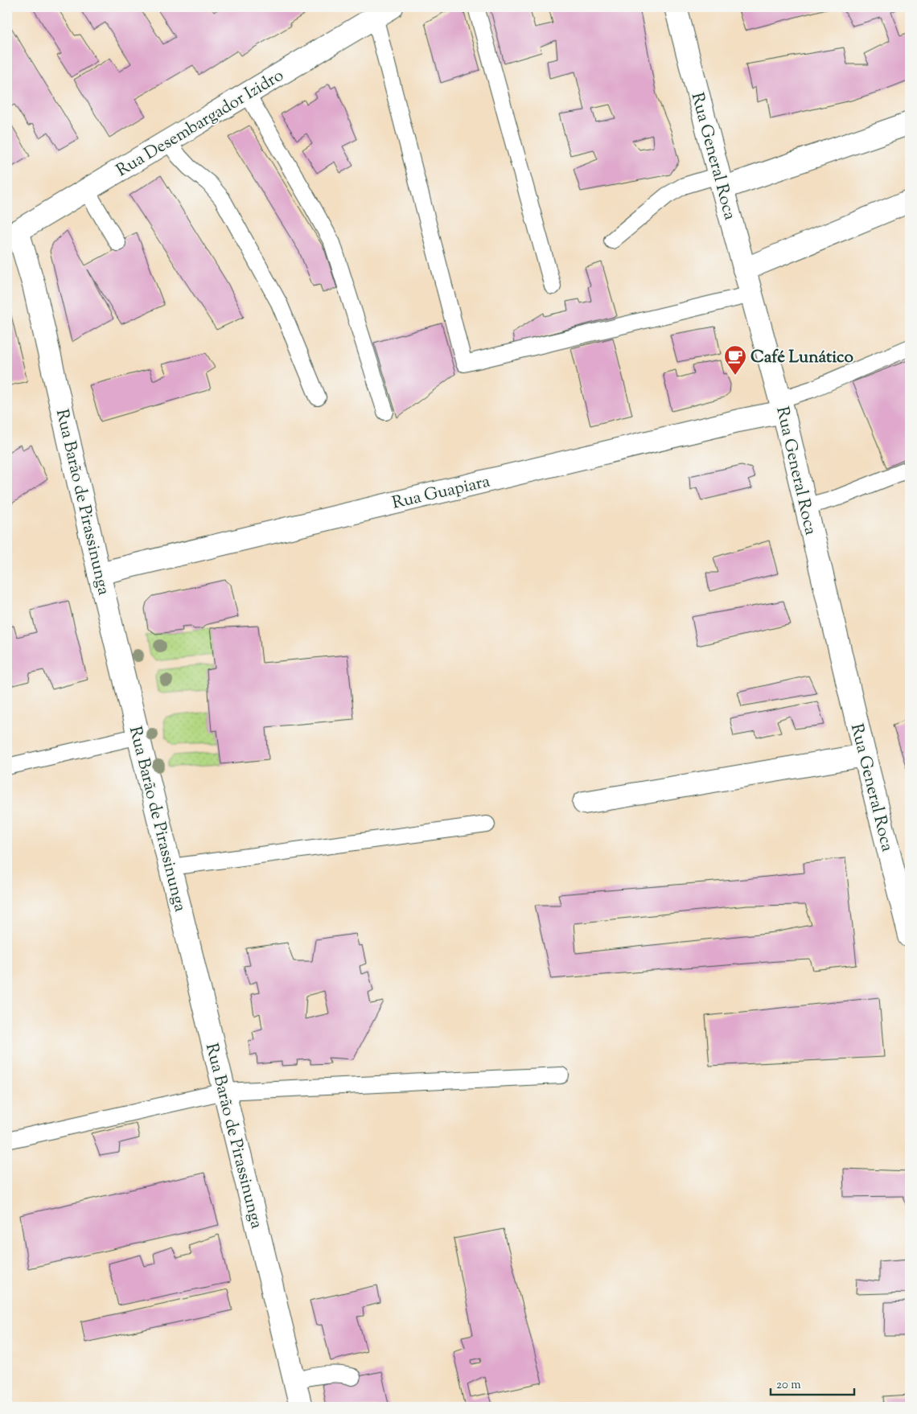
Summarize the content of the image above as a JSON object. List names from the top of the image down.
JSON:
{
  "streets": {
    "street": [
      "Rua Desembargador Izidro",
      "Rua General Roca",
      "Rua Guapiara",
      "Rua Barão de Pirassinunga"
    ]
  },
  "crossings": [
    ["Rua Desembargador Izidro", "Rua Barão de Pirassinunga"],
    ["Rua General Roca", "Rua Guapiara"],
    ["Rua Guapiara", "Rua Barão de Pirassinunga"]
  ],
  "places": {
    "cafe": ["Café Lunático"]
  },
  "scale_bar": "20 m"
}
